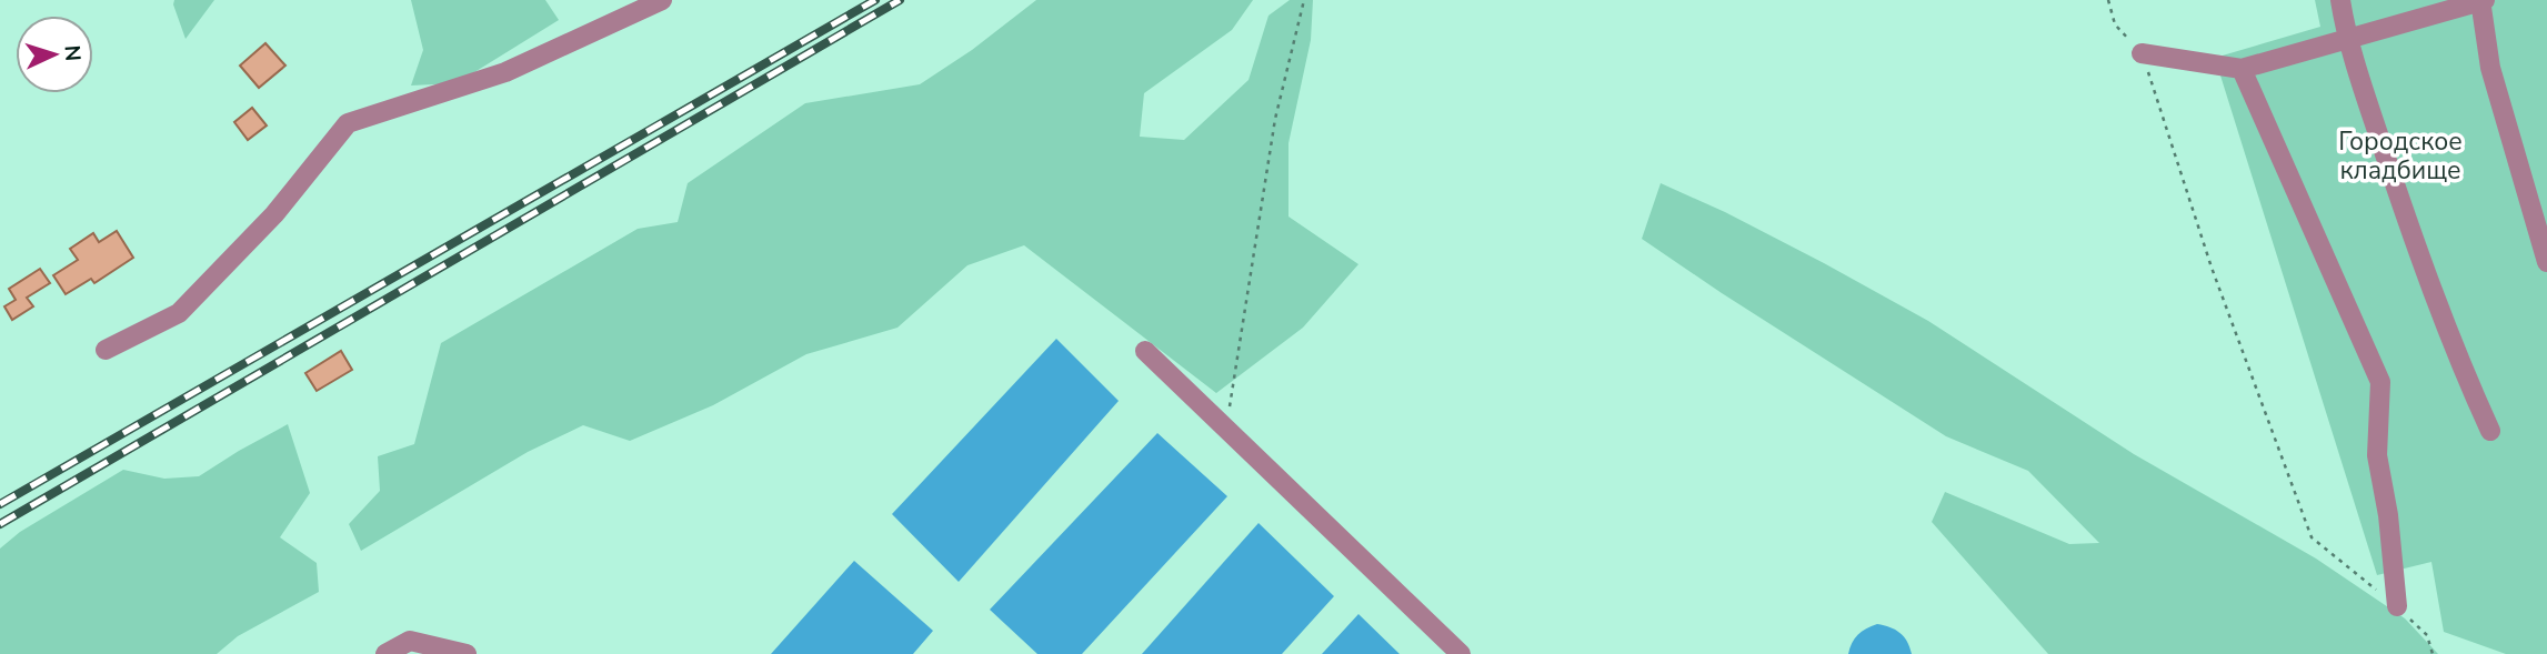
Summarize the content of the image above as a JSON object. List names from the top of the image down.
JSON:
{
  "parks": ["Городское кладбище"],
  "north": "right"
}
